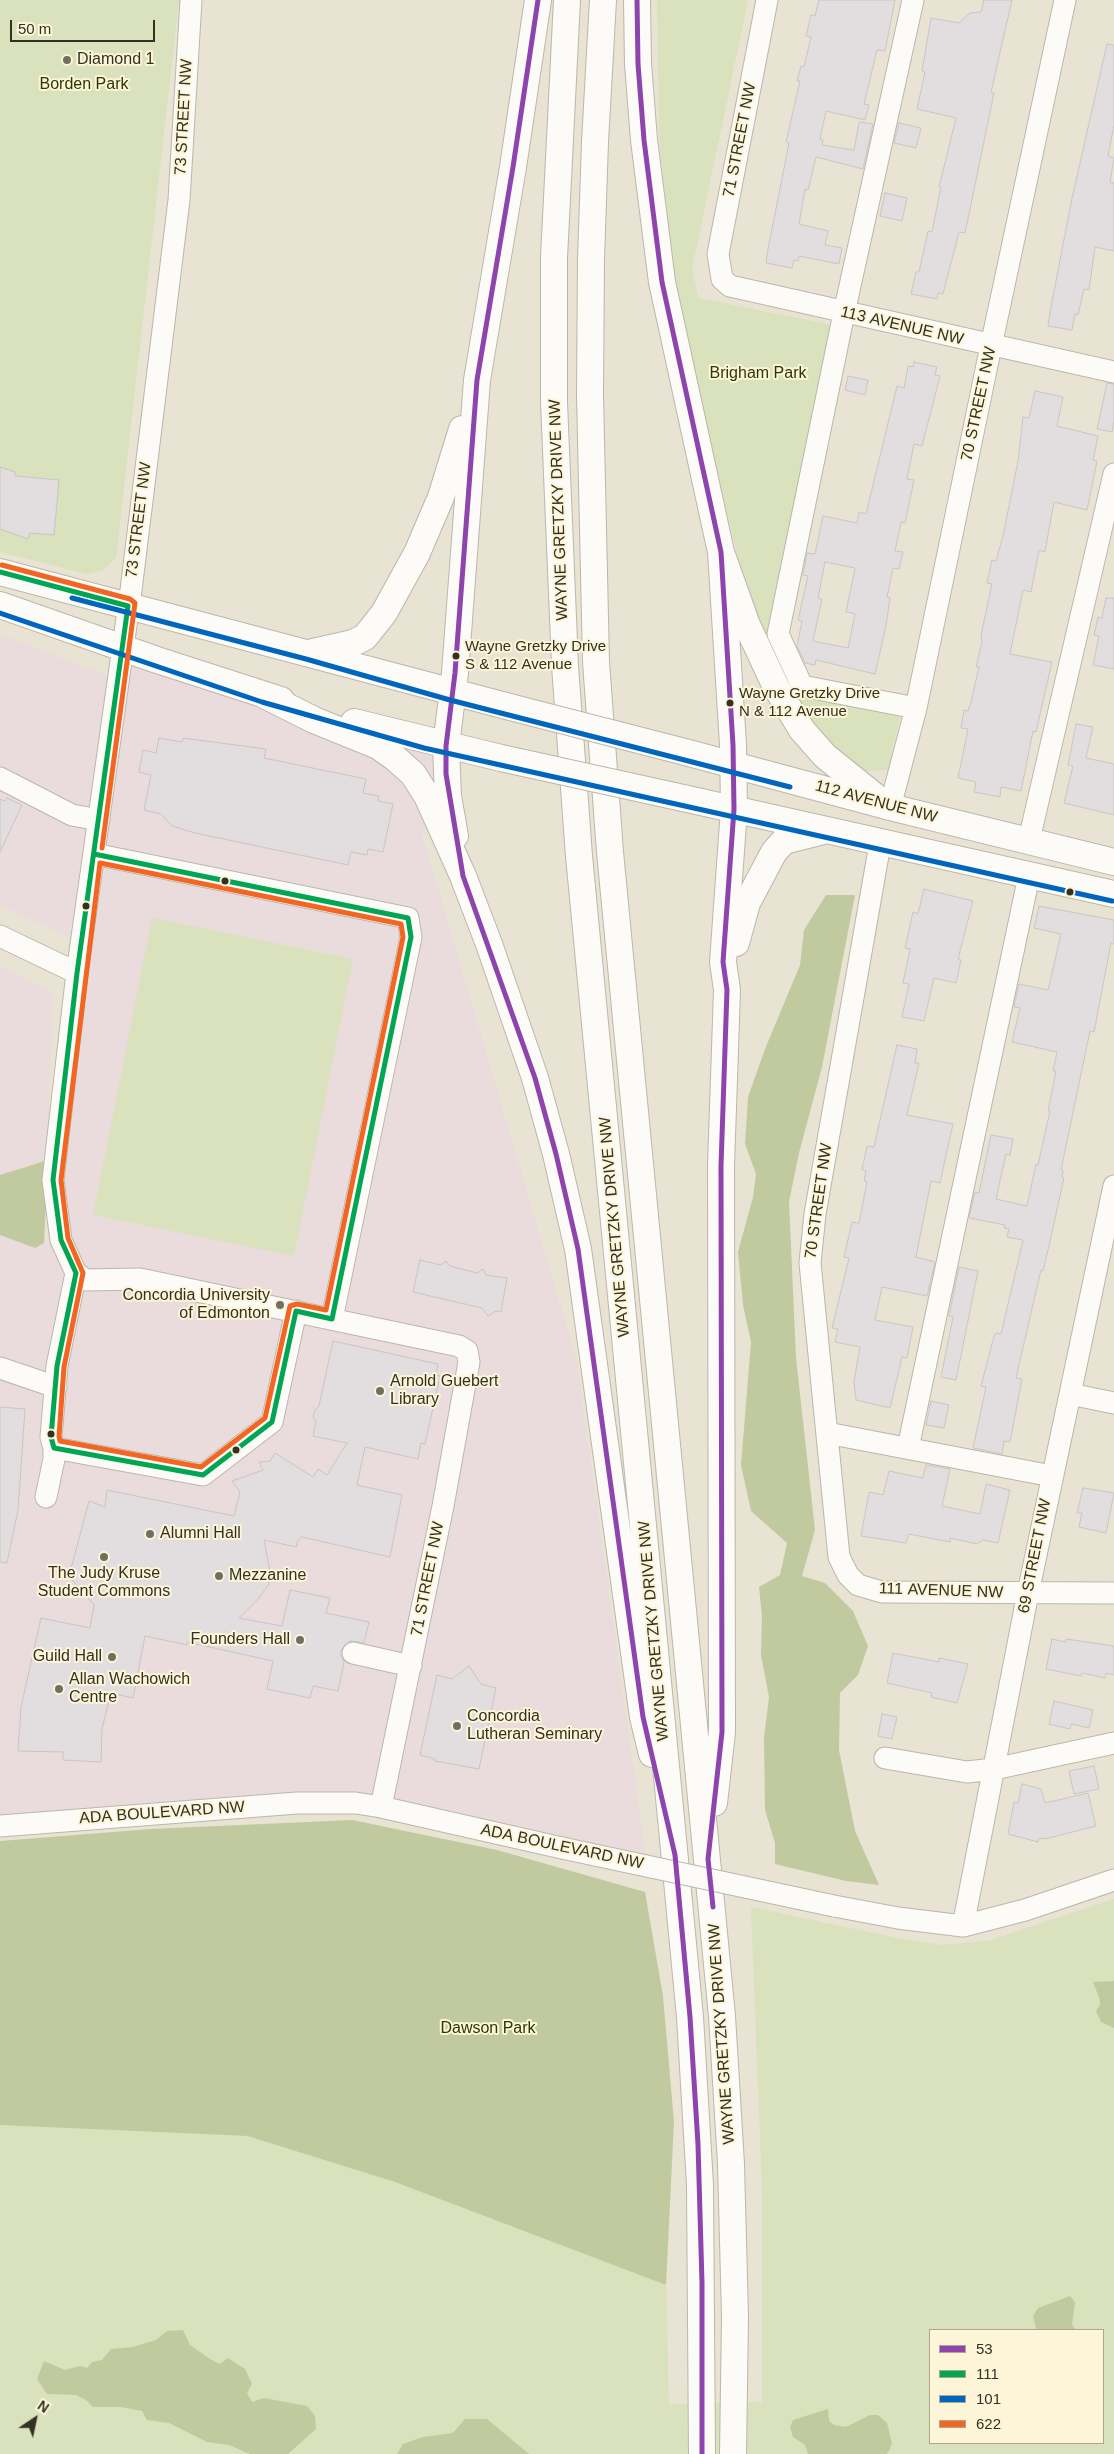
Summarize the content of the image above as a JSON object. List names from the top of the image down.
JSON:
{
  "streets": {
    "main road": ["WAYNE GRETZKY DRIVE NW", "112 AVENUE NW"],
    "street": [
      "73 STREET NW",
      "71 STREET NW",
      "113 AVENUE NW",
      "70 STREET NW",
      "69 STREET NW",
      "111 AVENUE NW",
      "ADA BOULEVARD NW"
    ]
  },
  "crossings": [
    ["73 STREET NW", "112 AVENUE NW"],
    ["71 STREET NW", "113 AVENUE NW"],
    ["71 STREET NW", "ADA BOULEVARD NW"],
    ["113 AVENUE NW", "70 STREET NW"],
    ["70 STREET NW", "112 AVENUE NW"],
    ["70 STREET NW", "111 AVENUE NW"],
    ["69 STREET NW", "111 AVENUE NW"],
    ["69 STREET NW", "ADA BOULEVARD NW"]
  ],
  "parks": ["Borden Park", "Brigham Park", "Dawson Park"],
  "places": [
    "Diamond 1",
    "Wayne Gretzky Drive S & 112 Avenue",
    "Wayne Gretzky Drive N & 112 Avenue",
    "Concordia University of Edmonton",
    "Arnold Guebert Library",
    "Alumni Hall",
    "The Judy Kruse Student Commons",
    "Mezzanine",
    "Founders Hall",
    "Guild Hall",
    "Allan Wachowich Centre",
    "Concordia Lutheran Seminary"
  ],
  "lines": [
    "transit line 53",
    "transit line 622",
    "transit line 111",
    "transit line 101"
  ],
  "legend": [
    "53",
    "111",
    "101",
    "622"
  ],
  "scale_bar": "50 m",
  "north": "top right"
}
